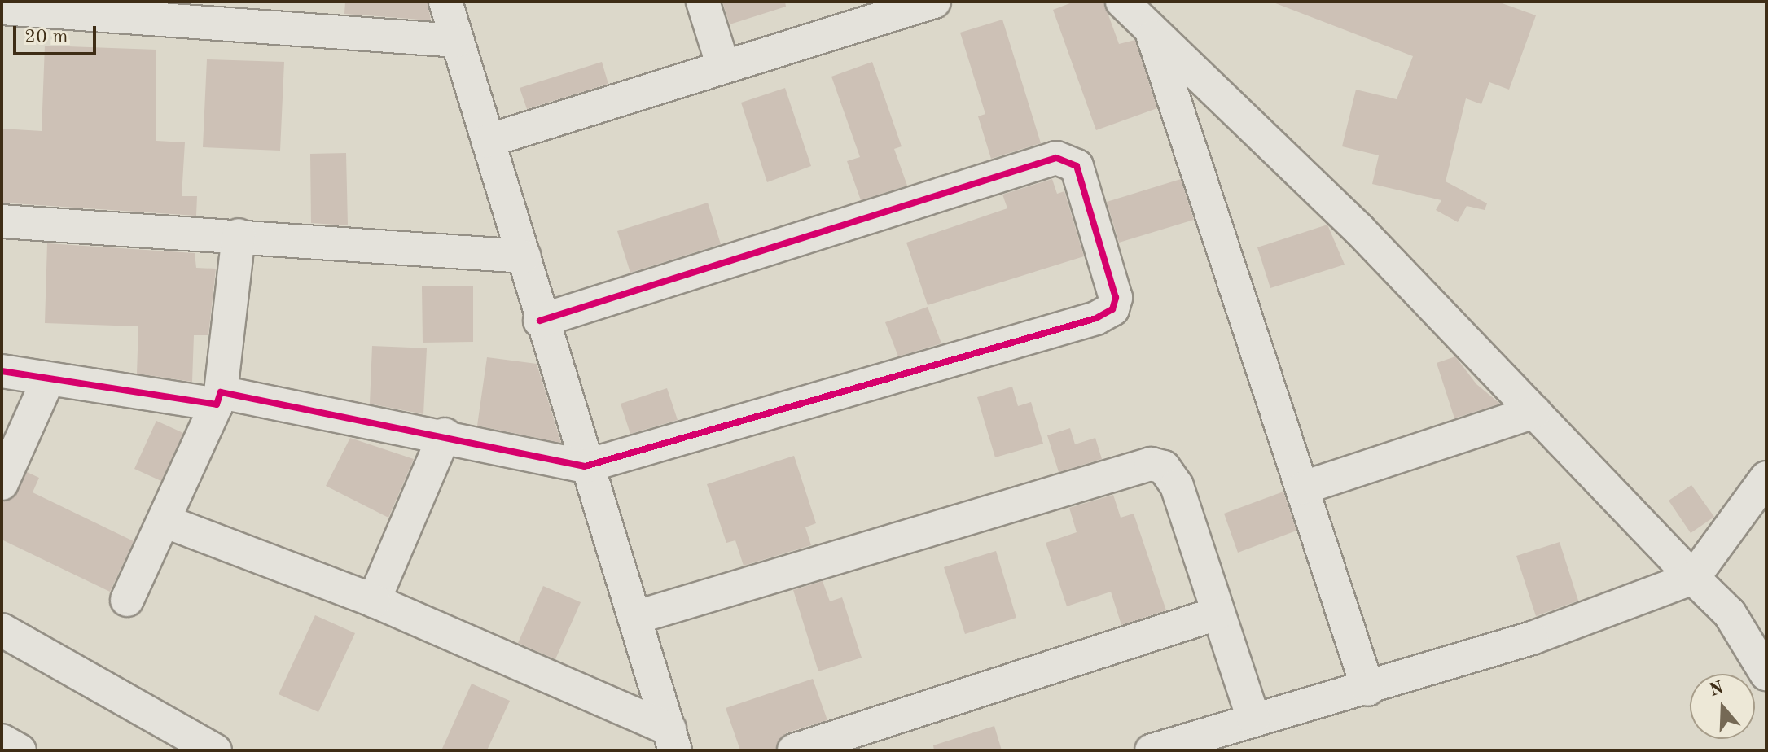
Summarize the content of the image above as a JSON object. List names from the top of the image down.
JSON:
{
  "scale_bar": "20 m",
  "north": "top"
}
